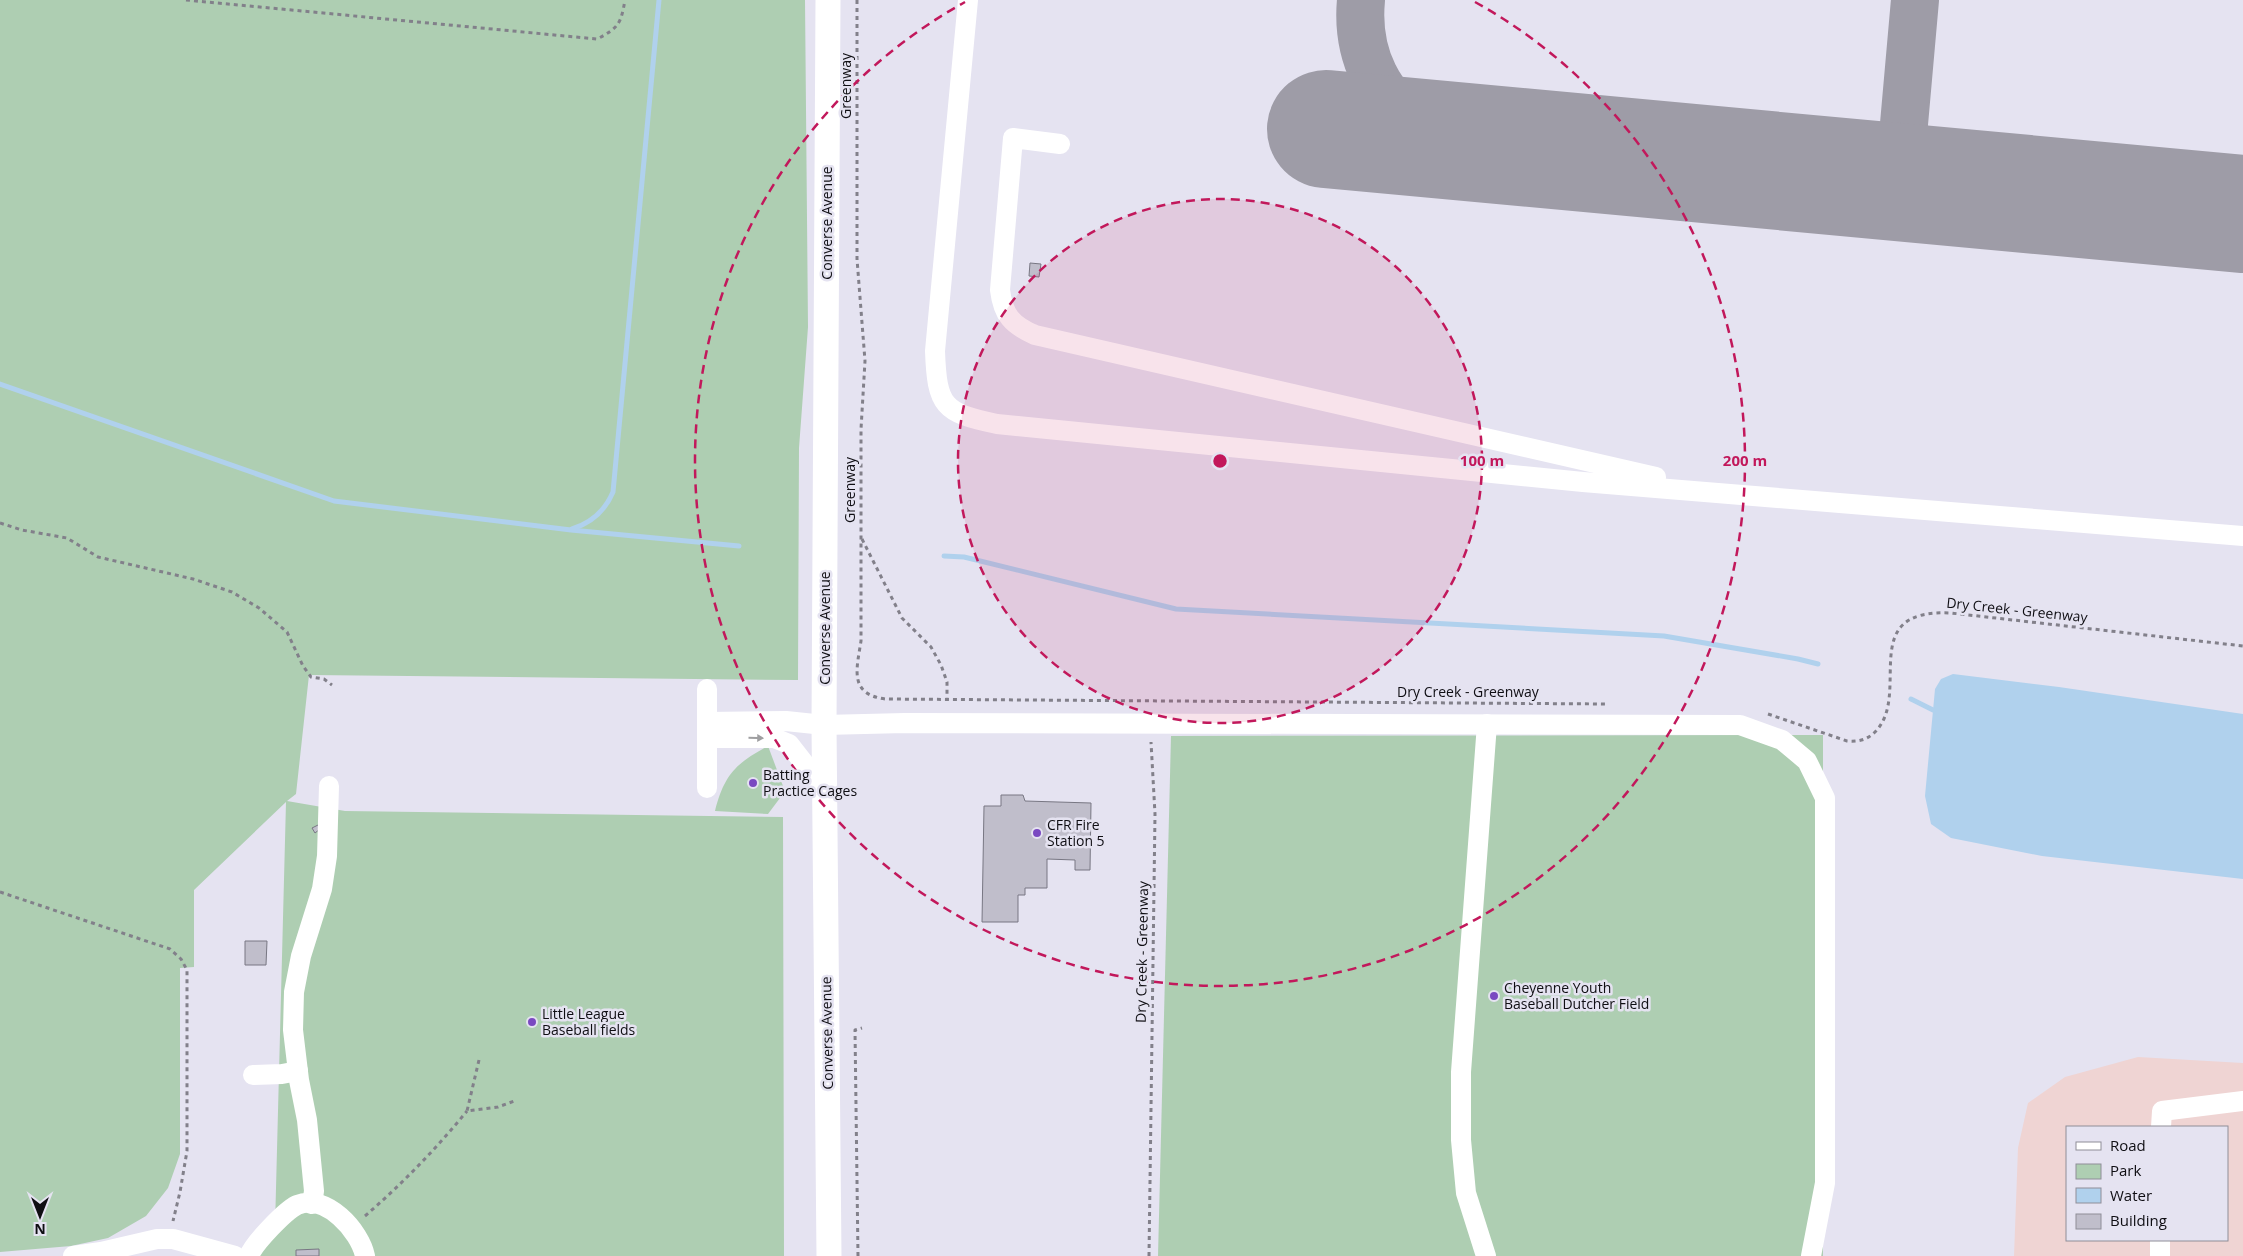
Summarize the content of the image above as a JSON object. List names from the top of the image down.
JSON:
{
  "streets": {
    "main road": ["Converse Avenue"],
    "path": ["Greenway", "Dry Creek - Greenway"]
  },
  "crossings": [
    ["Greenway", "Dry Creek - Greenway"]
  ],
  "places": [
    "Batting Practice Cages",
    "CFR Fire Station 5",
    "Cheyenne Youth Baseball Dutcher Field",
    "Little League Baseball fields"
  ],
  "legend": [
    "Road",
    "Park",
    "Water",
    "Building"
  ],
  "north": "bottom",
  "rings": ["100 m", "200 m"]
}
